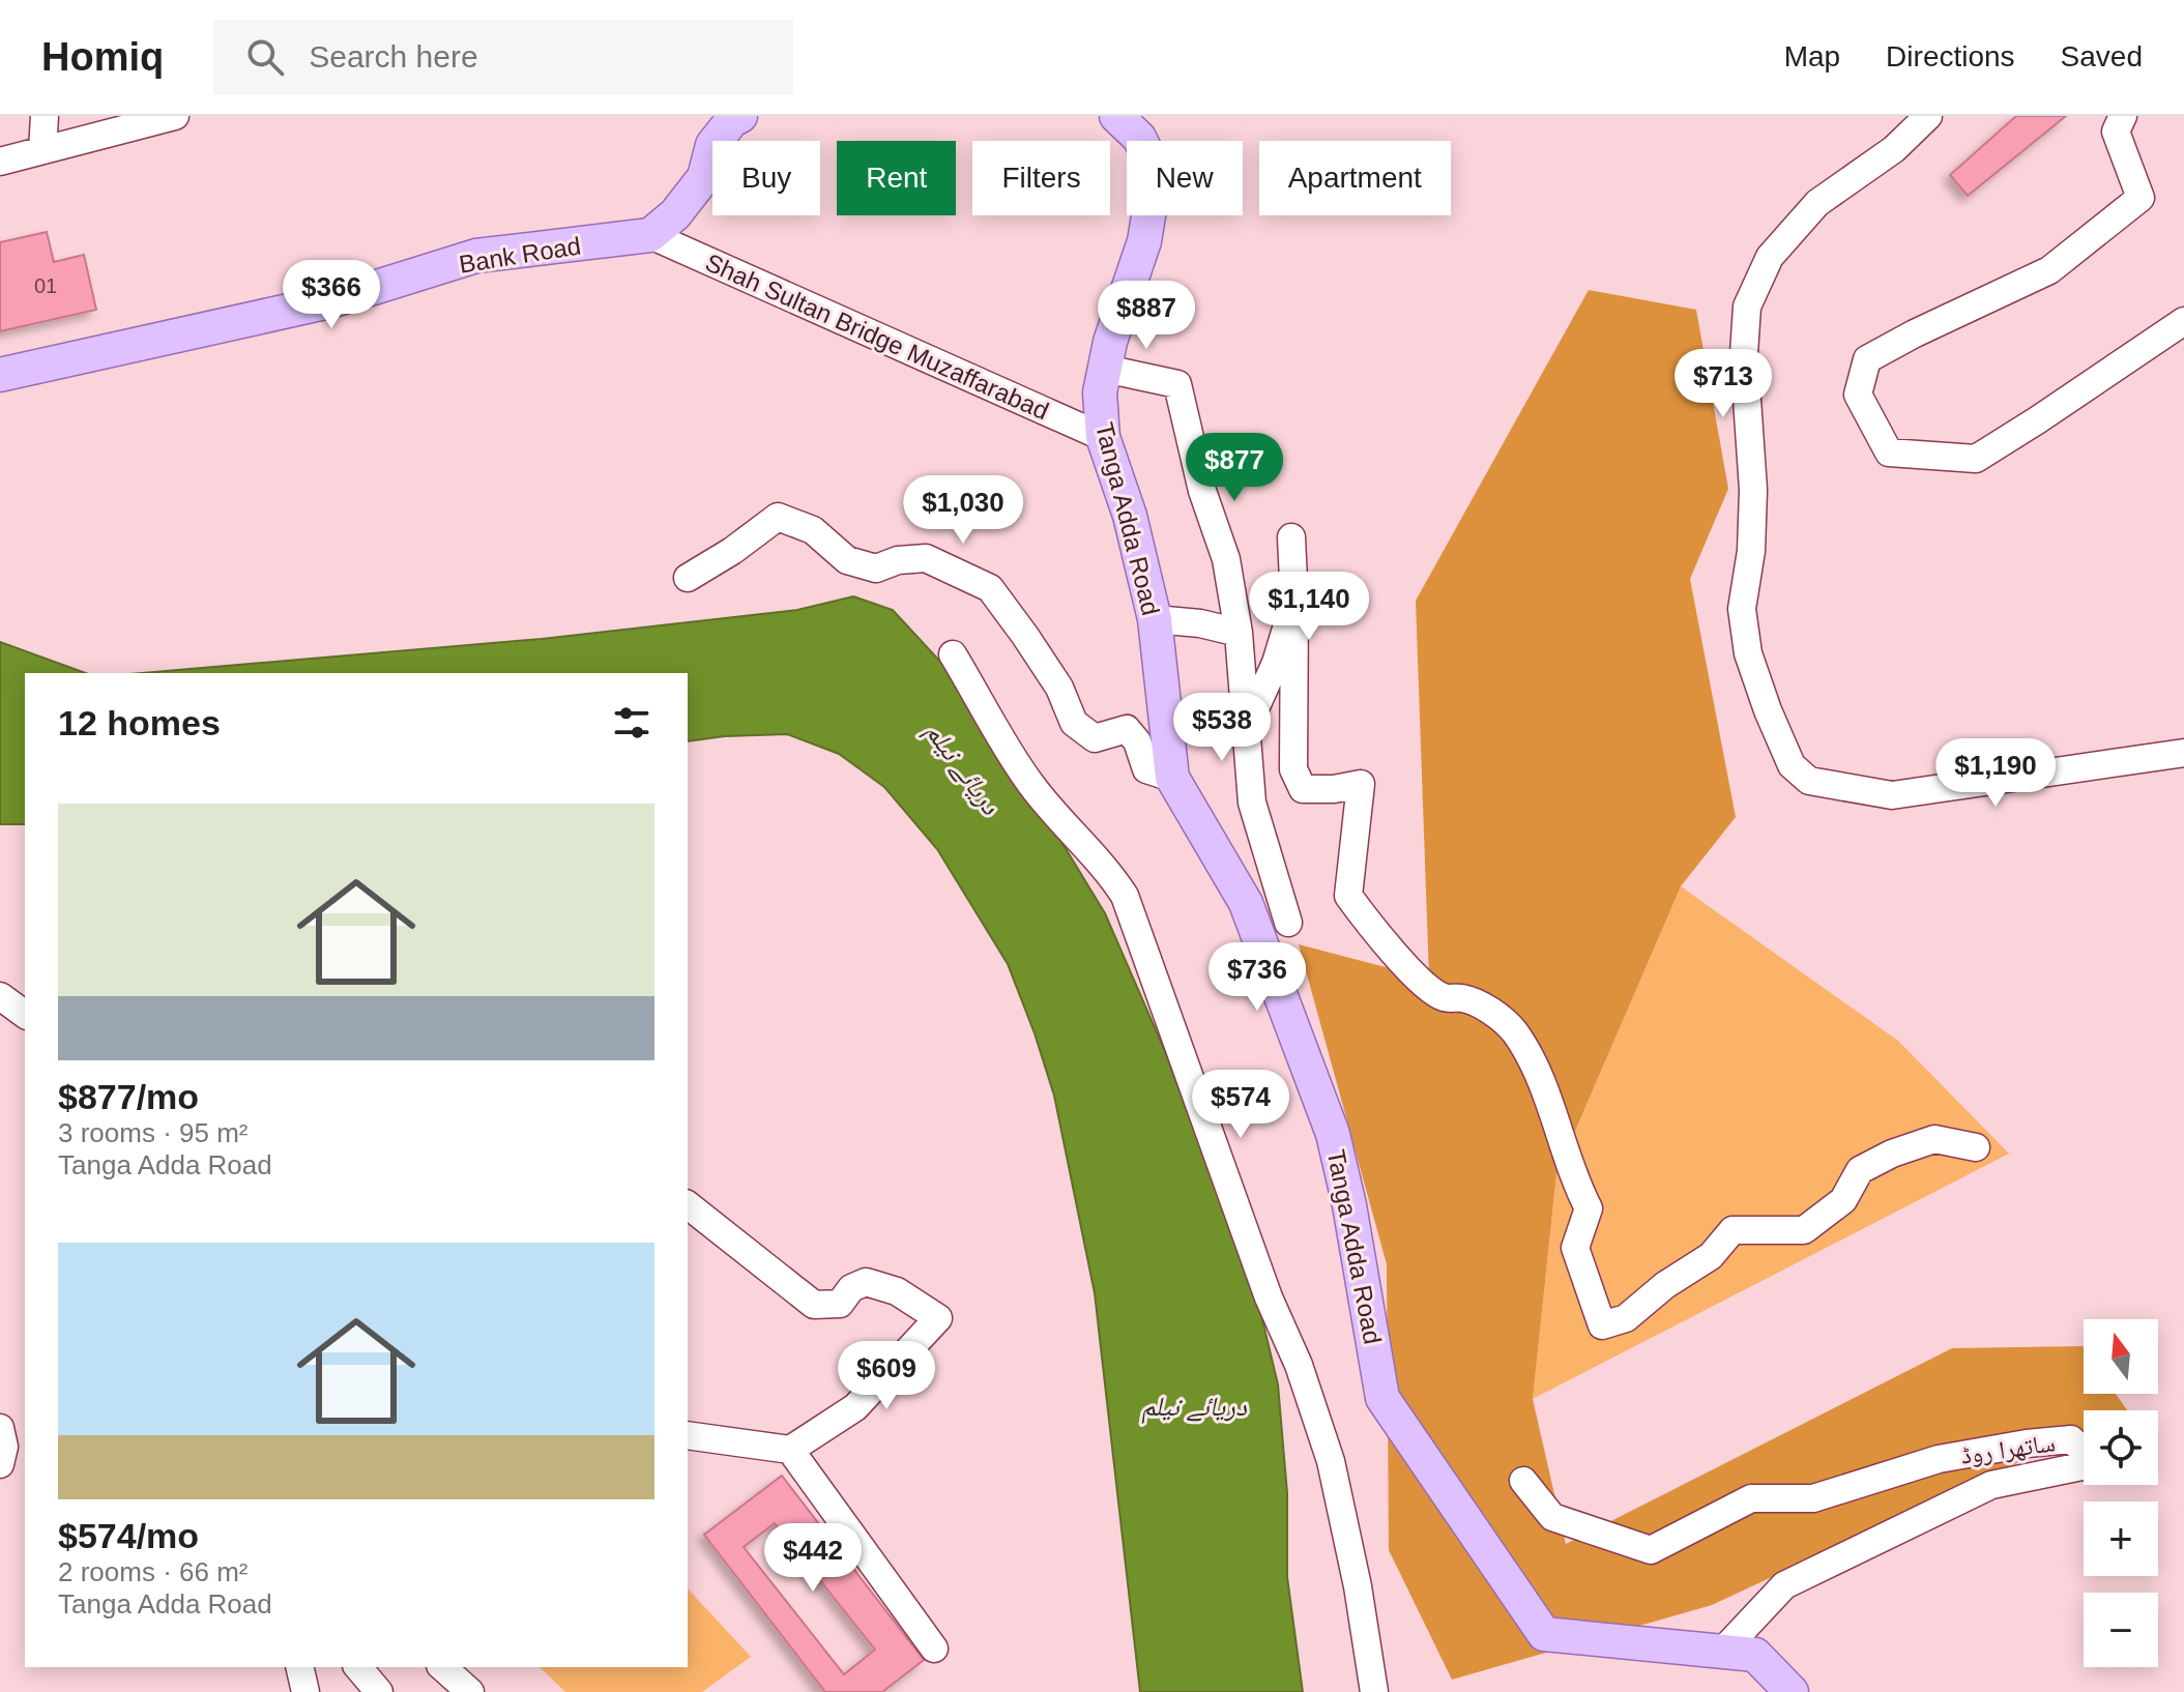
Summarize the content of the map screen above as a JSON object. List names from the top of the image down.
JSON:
{
  "streets": {
    "main road": ["Bank Road", "Tanga Adda Road"],
    "street": ["Shah Sultan Bridge Muzaffarabad", "ساتھرا روڈ"]
  },
  "crossings": [
    ["Bank Road", "Shah Sultan Bridge Muzaffarabad"],
    ["Shah Sultan Bridge Muzaffarabad", "Tanga Adda Road"],
    ["Tanga Adda Road", "ساتھرا روڈ"]
  ],
  "water": ["دریائے نیلم"],
  "house_numbers": ["01"],
  "north": "top",
  "page": {
    "header": "Homiq",
    "search": "Search here",
    "nav": ["Map", "Directions", "Saved"],
    "chip": [
      "Buy",
      "Rent",
      "Filters",
      "New",
      "Apartment"
    ],
    "price": [
      "$366",
      "$887",
      "$713",
      "$877",
      "$1,030",
      "$1,140",
      "$538",
      "$1,190",
      "$736",
      "$574",
      "$609",
      "$442"
    ],
    "heading": "12 homes",
    "list": [
      {
        "name": "$877/mo",
        "note": "3 rooms · 95 m² · Tanga Adda Road"
      },
      {
        "name": "$574/mo",
        "note": "2 rooms · 66 m² · Tanga Adda Road"
      }
    ],
    "map_buttons": ["+", "−"]
  }
}
